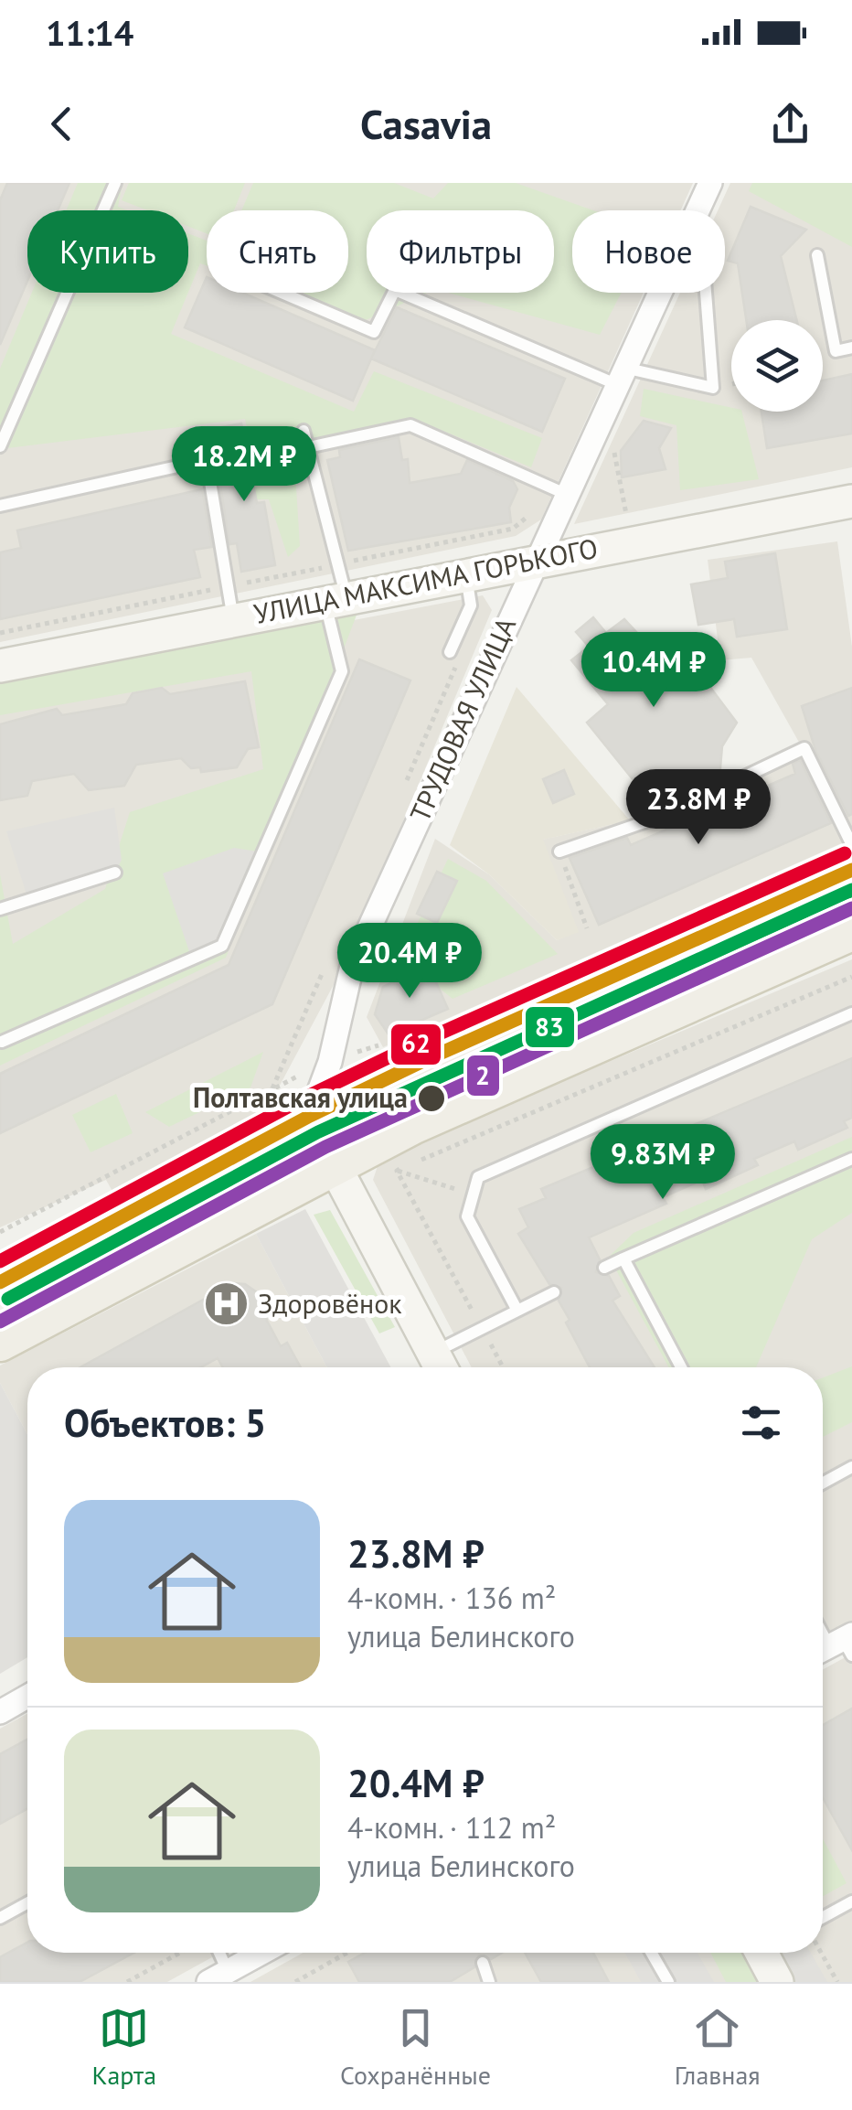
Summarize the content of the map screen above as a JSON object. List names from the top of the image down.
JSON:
{
  "streets": {
    "street": ["УЛИЦА МАКСИМА ГОРЬКОГО", "ТРУДОВАЯ УЛИЦА"]
  },
  "crossings": [
    ["УЛИЦА МАКСИМА ГОРЬКОГО", "ТРУДОВАЯ УЛИЦА"]
  ],
  "places": {
    "other": ["Полтавская улица"],
    "hospital": ["Здоровёнок"]
  },
  "lines": ["transit line 62", "transit line 2", "transit line 83"],
  "page": {
    "status": "11:14",
    "header": "Casavia",
    "chip": [
      "Купить",
      "Снять",
      "Фильтры",
      "Новое"
    ],
    "price": [
      "18.2M ₽",
      "10.4M ₽",
      "23.8M ₽",
      "20.4M ₽",
      "9.83M ₽"
    ],
    "heading": "Объектов: 5",
    "list": [
      {
        "name": "23.8M ₽",
        "note": "4-комн. · 136 m² · улица Белинского"
      },
      {
        "name": "20.4M ₽",
        "note": "4-комн. · 112 m² · улица Белинского"
      }
    ],
    "tabs": ["Карта", "Сохранённые", "Главная"]
  }
}
